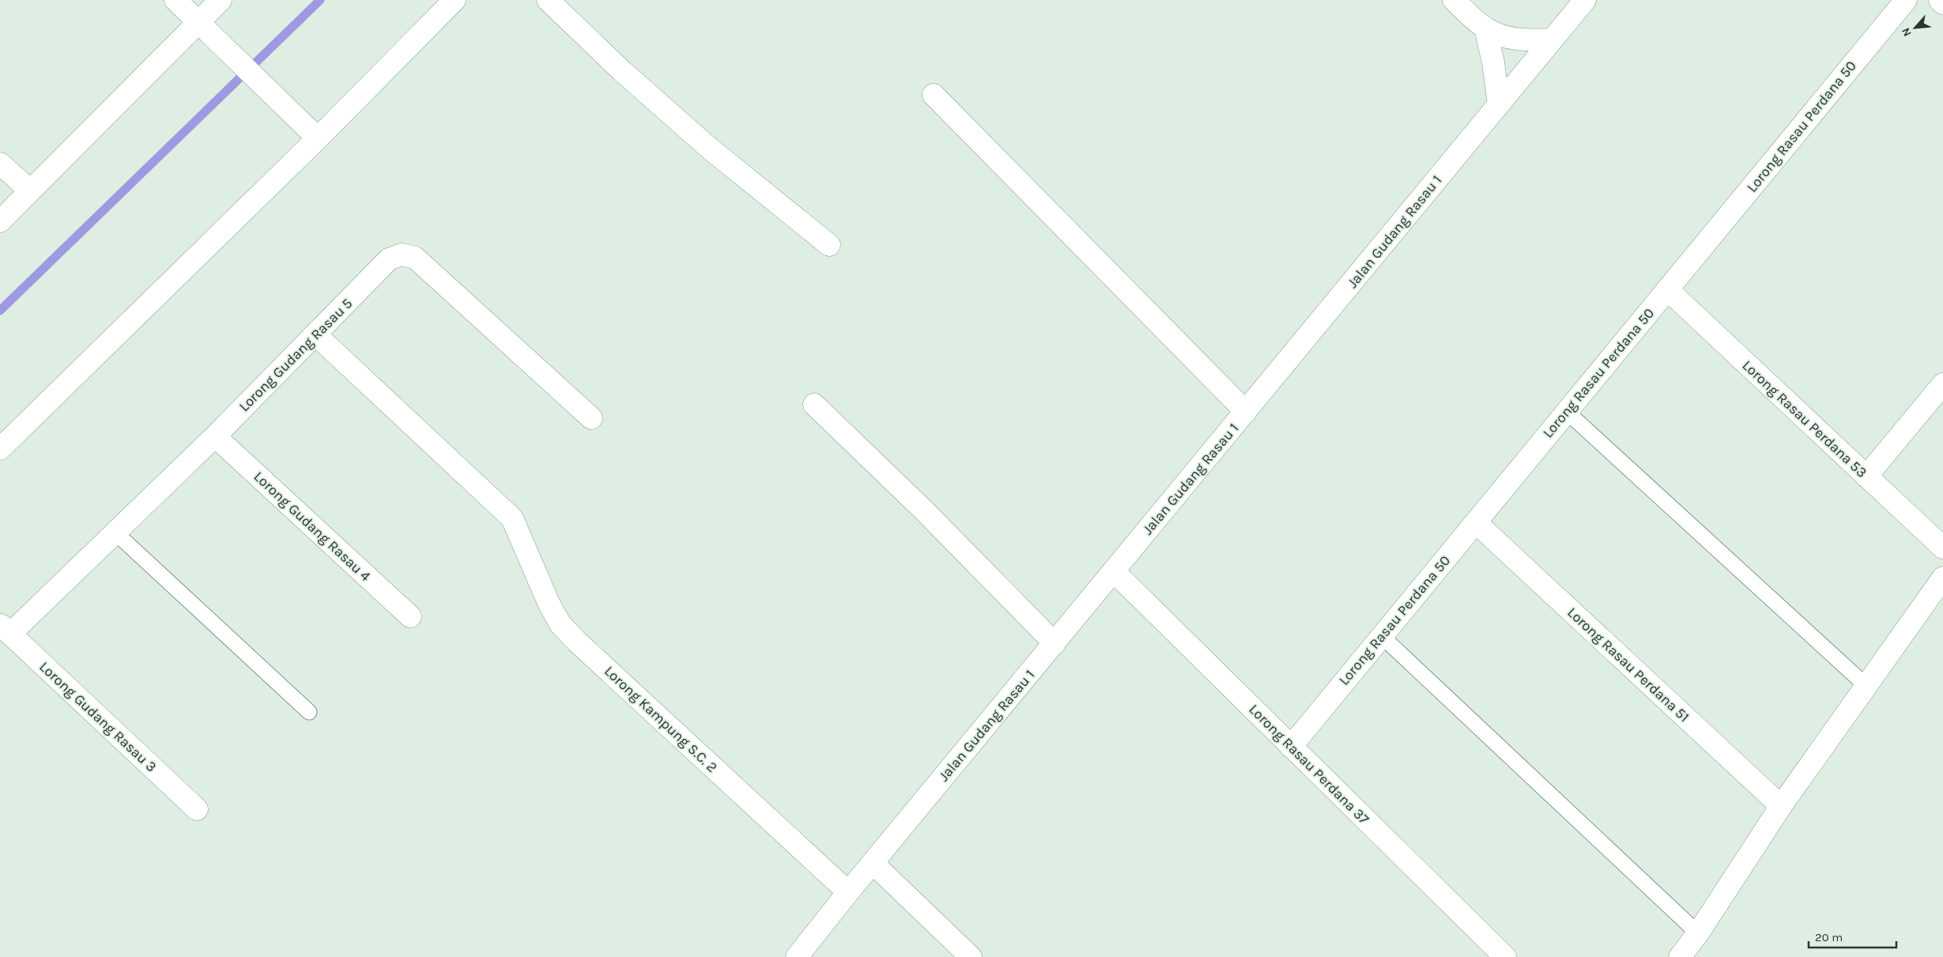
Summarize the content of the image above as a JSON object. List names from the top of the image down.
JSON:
{
  "streets": {
    "street": [
      "Lorong Rasau Perdana 50",
      "Jalan Gudang Rasau 1",
      "Lorong Gudang Rasau 5",
      "Lorong Rasau Perdana 53",
      "Lorong Gudang Rasau 4",
      "Lorong Rasau Perdana 51",
      "Lorong Gudang Rasau 3",
      "Lorong Kampung S.C. 2",
      "Lorong Rasau Perdana 37"
    ]
  },
  "crossings": [
    ["Lorong Rasau Perdana 50", "Lorong Rasau Perdana 53"],
    ["Lorong Rasau Perdana 50", "Lorong Rasau Perdana 51"],
    ["Lorong Rasau Perdana 50", "Lorong Rasau Perdana 37"],
    ["Jalan Gudang Rasau 1", "Lorong Kampung S.C. 2"],
    ["Jalan Gudang Rasau 1", "Lorong Rasau Perdana 37"],
    ["Lorong Gudang Rasau 5", "Lorong Gudang Rasau 4"],
    ["Lorong Gudang Rasau 5", "Lorong Gudang Rasau 3"],
    ["Lorong Gudang Rasau 5", "Lorong Kampung S.C. 2"]
  ],
  "scale_bar": "20 m",
  "north": "bottom left"
}
